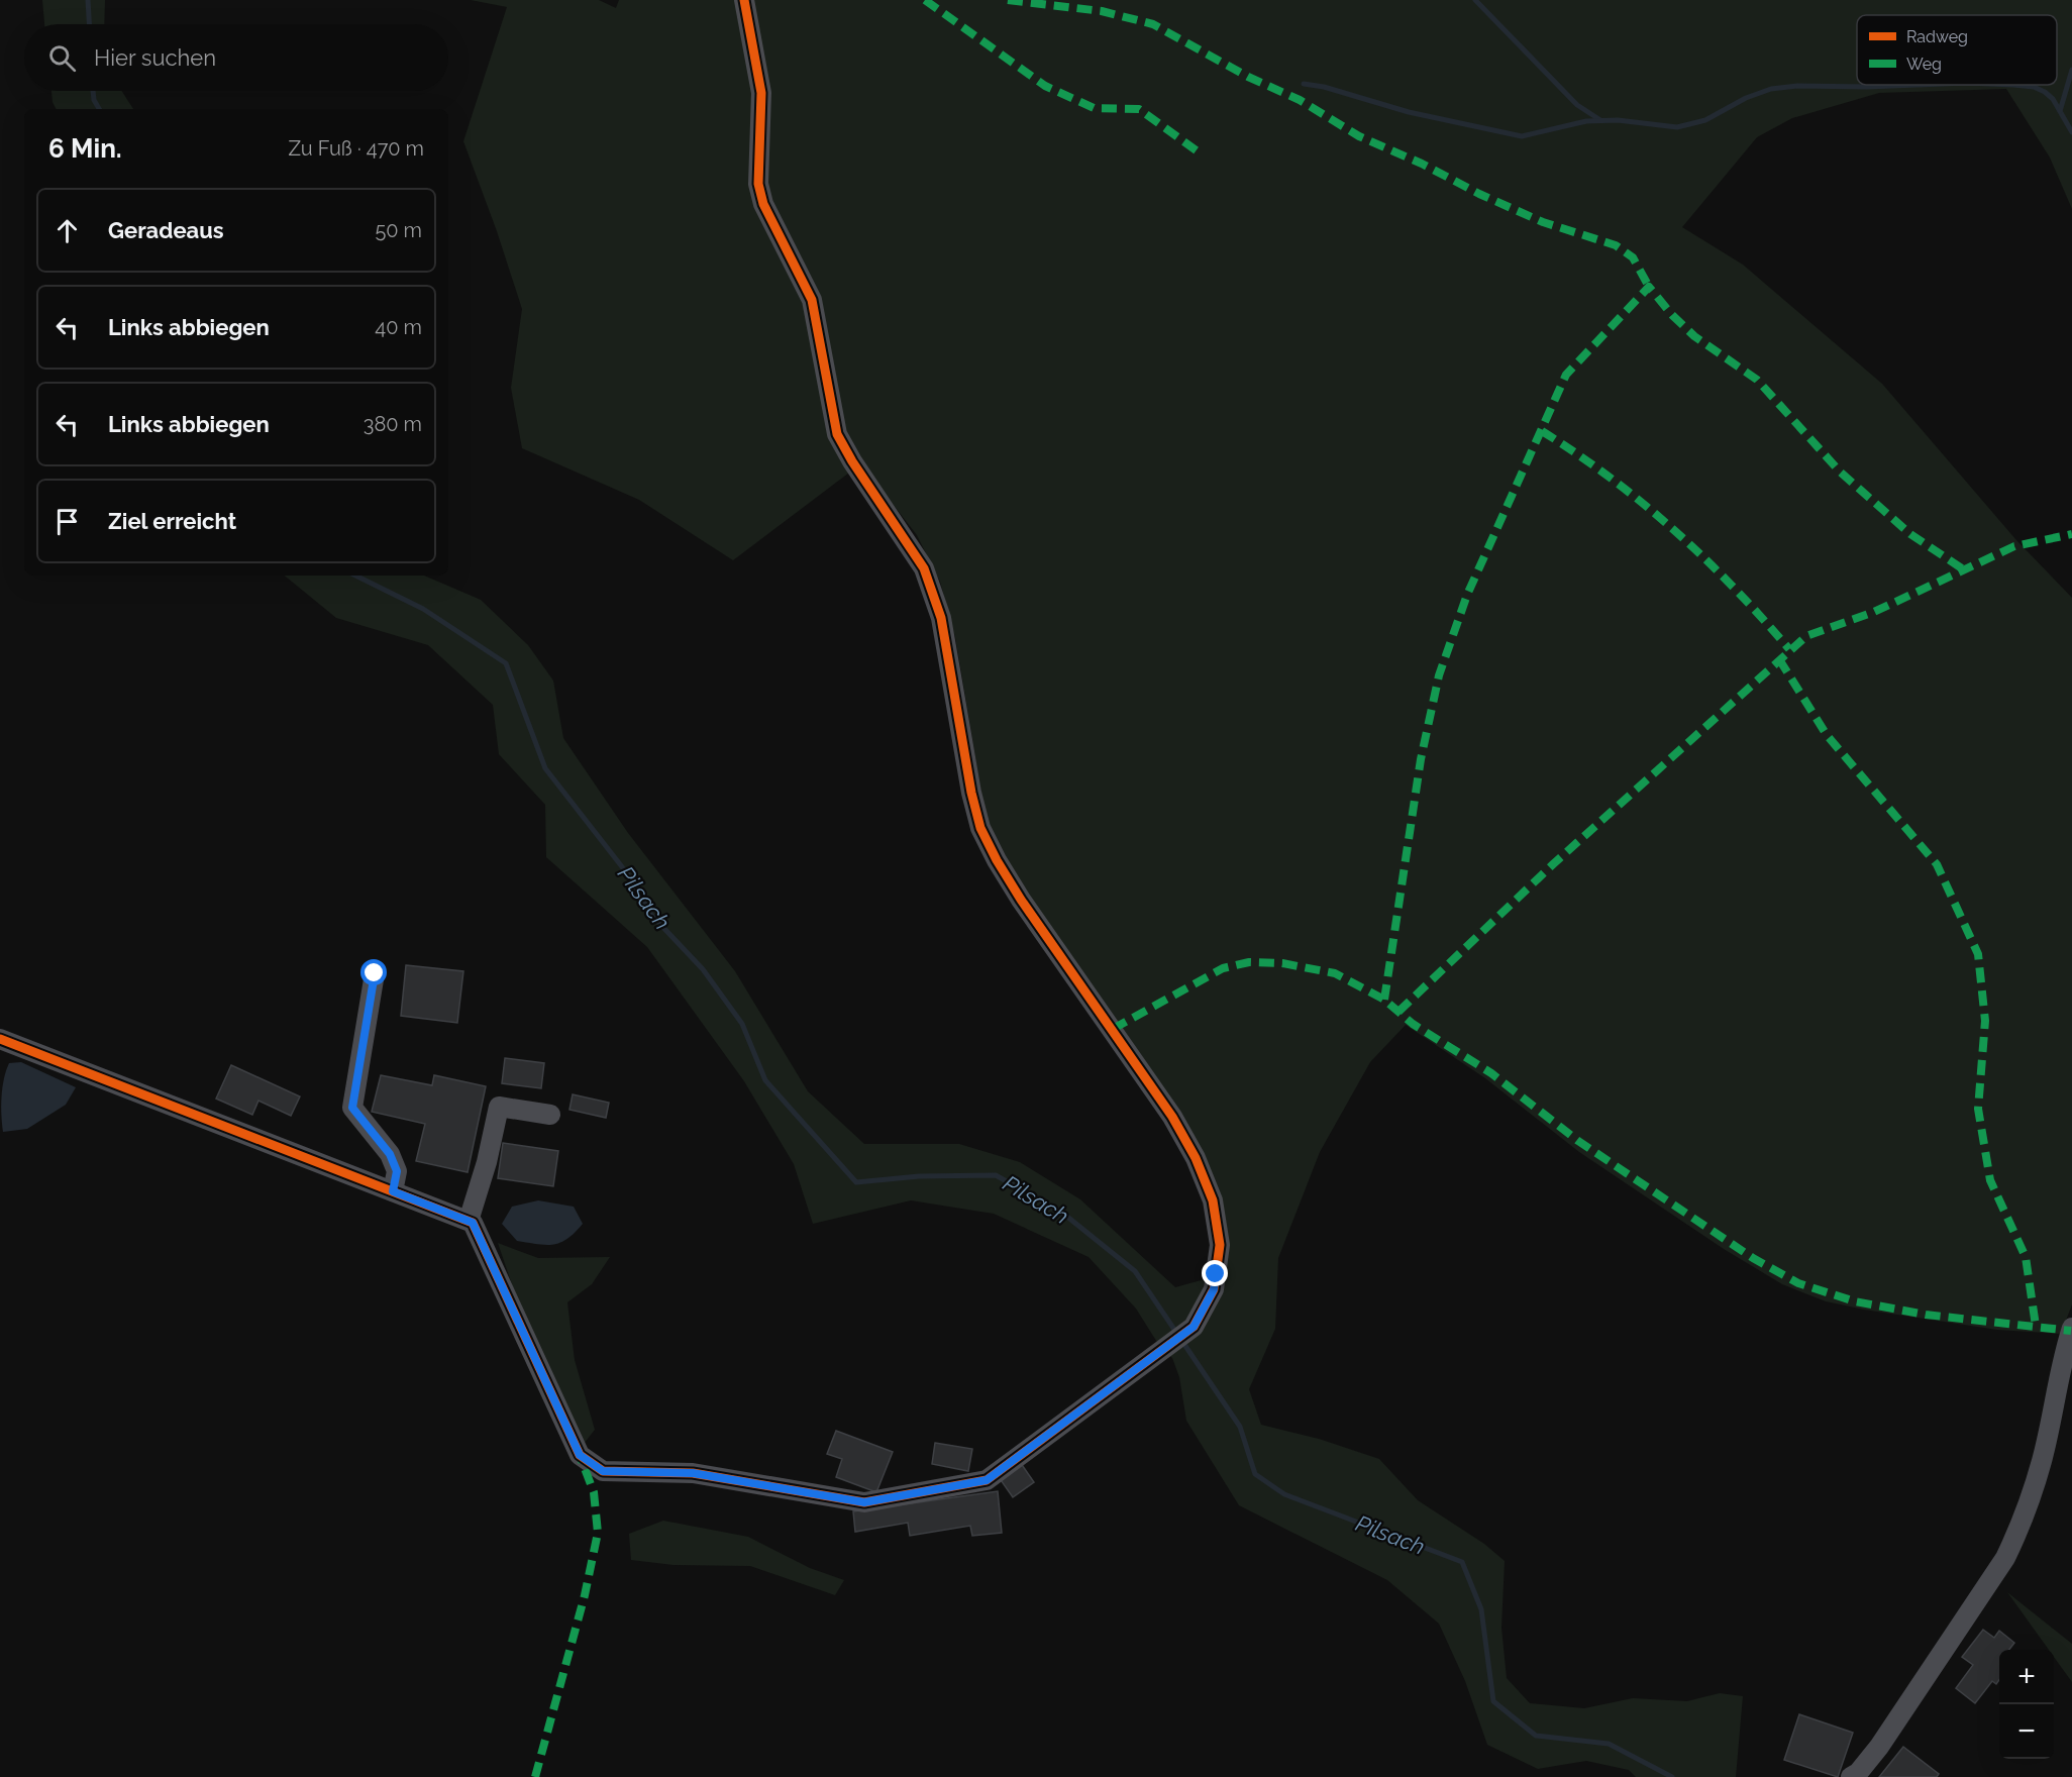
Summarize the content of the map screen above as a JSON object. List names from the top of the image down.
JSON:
{
  "water": ["Pilsach"],
  "legend": ["Radweg", "Weg"],
  "page": {
    "search": "Hier suchen",
    "heading": ["6 Min.", "Zu Fuß · 470 m"],
    "list": [
      ["Geradeaus", "50 m"],
      ["Links abbiegen", "40 m"],
      ["Links abbiegen", "380 m"],
      "Ziel erreicht"
    ],
    "map_buttons": ["+", "−"]
  }
}
